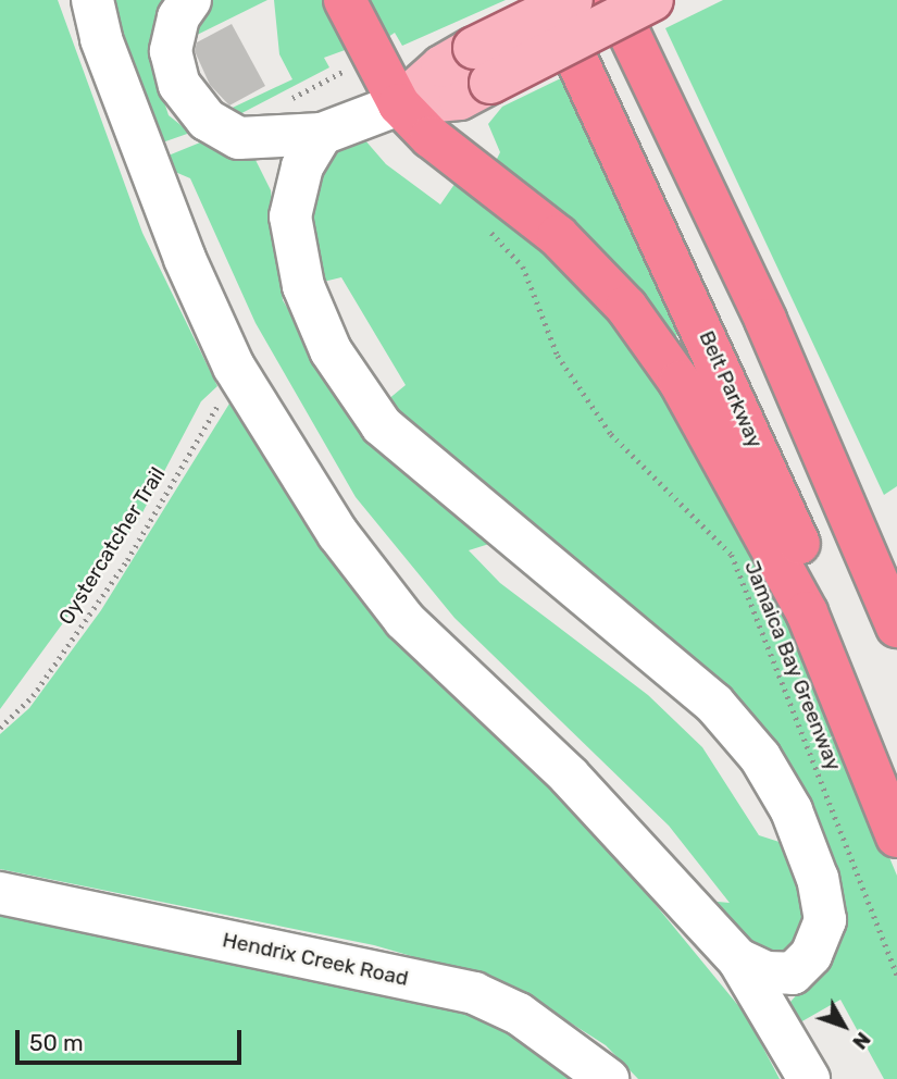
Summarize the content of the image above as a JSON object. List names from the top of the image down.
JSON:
{
  "streets": {
    "highway": ["Belt Parkway"],
    "street": ["Hendrix Creek Road"],
    "path": ["Oystercatcher Trail", "Jamaica Bay Greenway"]
  },
  "scale_bar": "50 m",
  "north": "bottom right"
}
